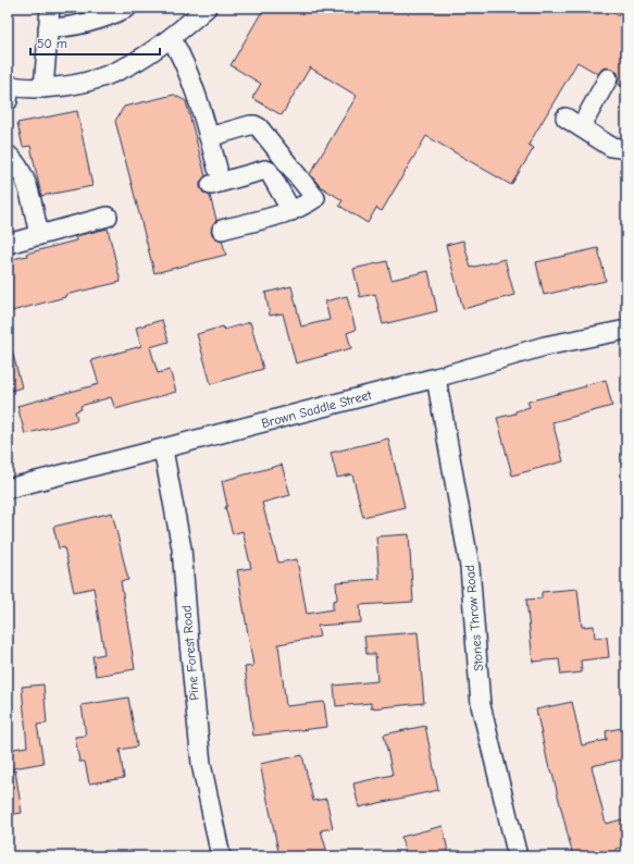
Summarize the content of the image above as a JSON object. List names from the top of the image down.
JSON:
{
  "streets": {
    "street": ["Brown Saddle Street", "Stones Throw Road", "Pine Forest Road"]
  },
  "crossings": [
    ["Brown Saddle Street", "Stones Throw Road"],
    ["Brown Saddle Street", "Pine Forest Road"]
  ],
  "scale_bar": "50 m"
}
